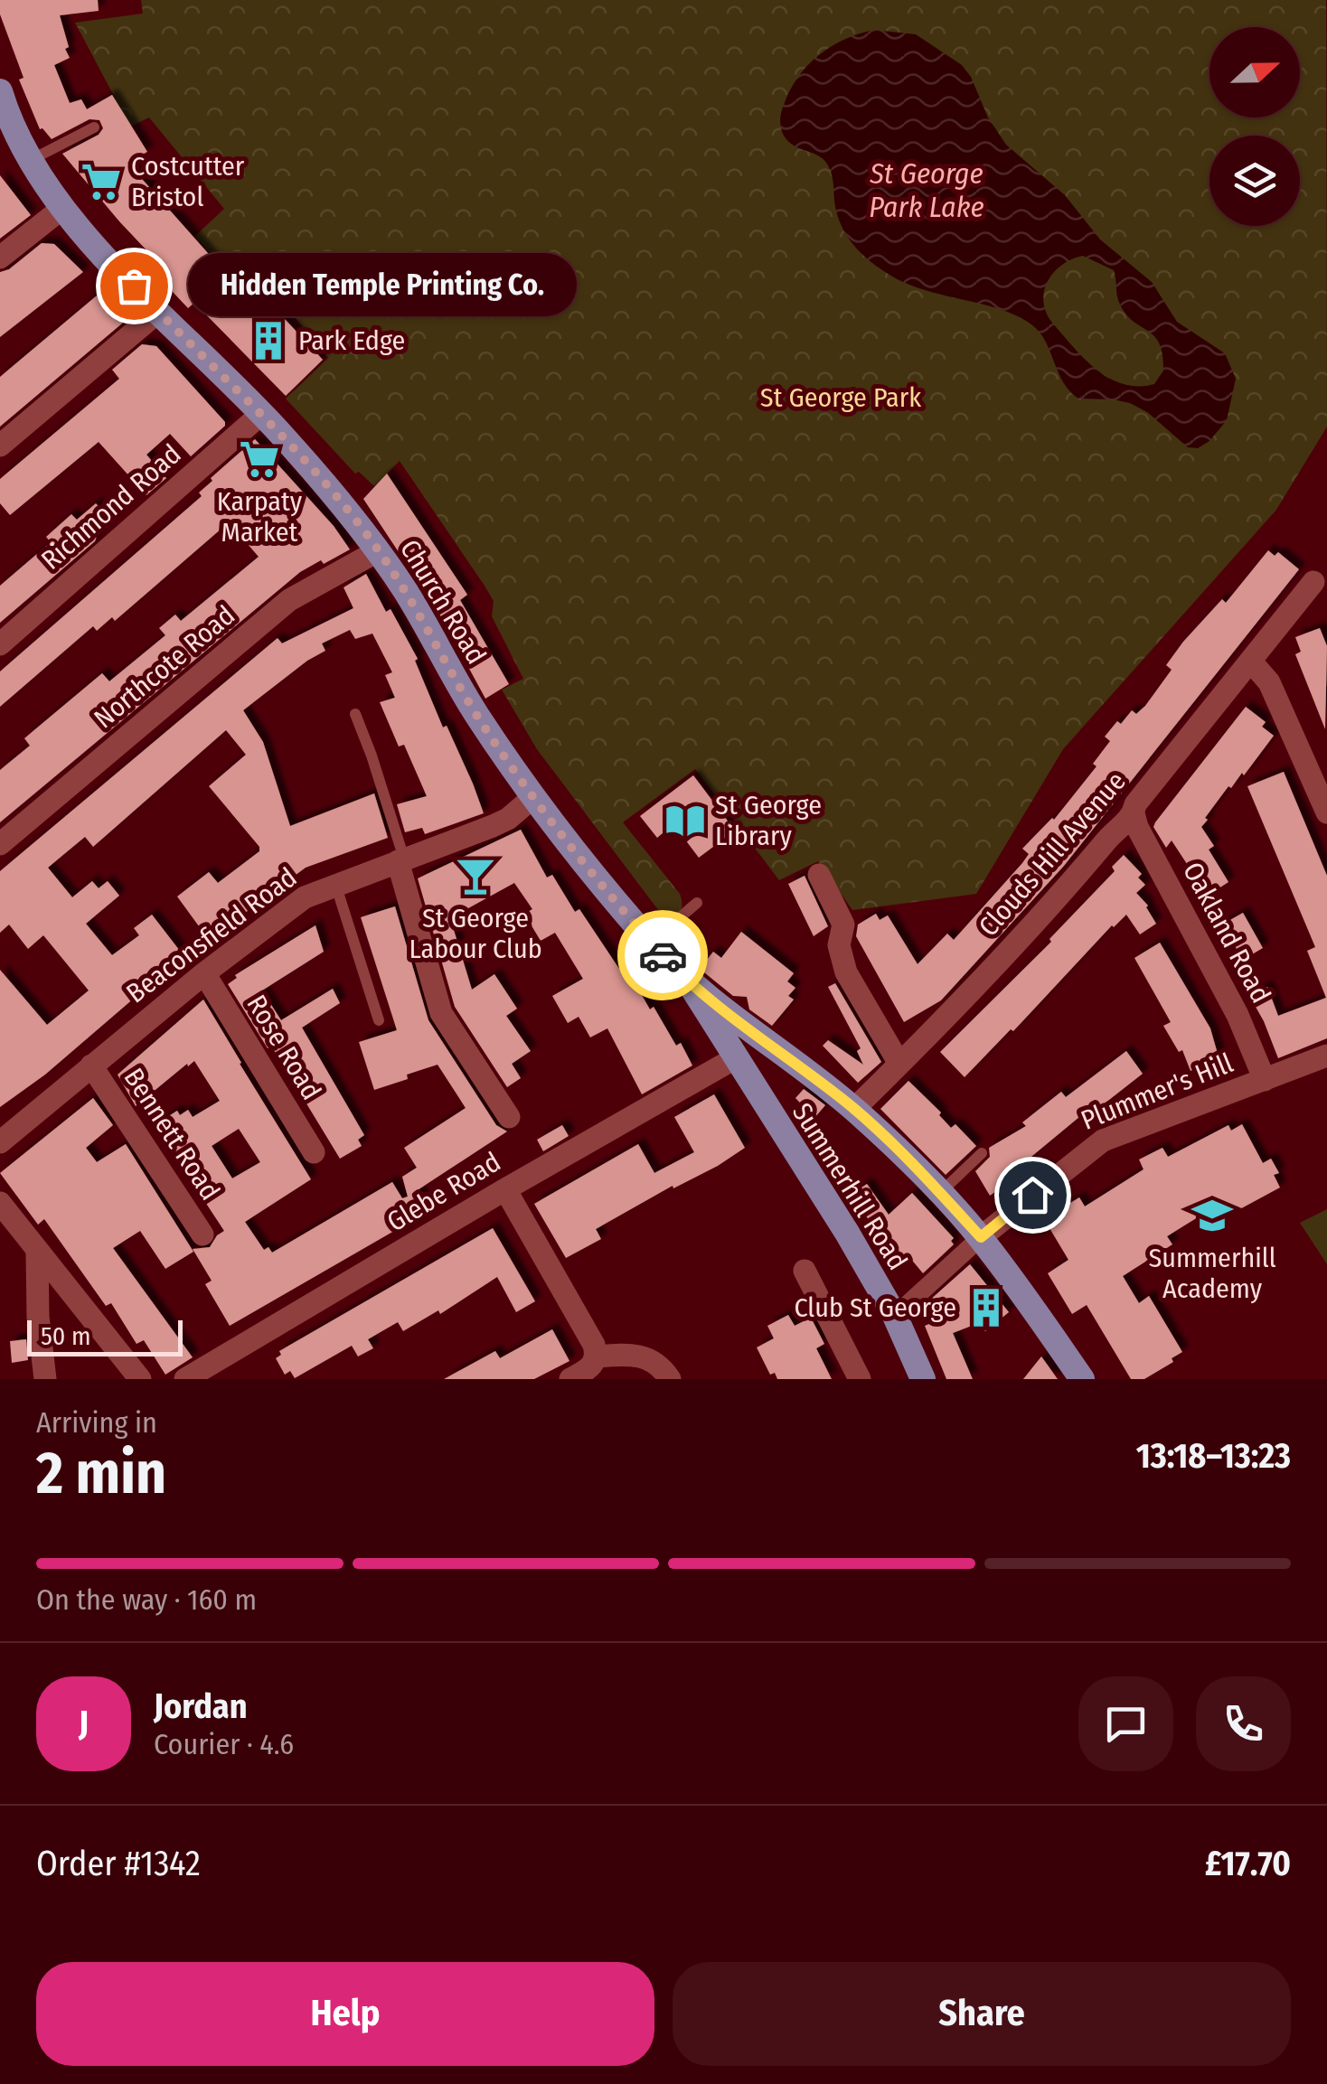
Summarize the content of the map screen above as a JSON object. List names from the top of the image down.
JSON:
{
  "streets": {
    "main road": ["Church Road", "Summerhill Road"],
    "street": [
      "Richmond Road",
      "Northcote Road",
      "Clouds Hill Avenue",
      "Oakland Road",
      "Beaconsfield Road",
      "Rose Road",
      "Plummer's Hill",
      "Bennett Road",
      "Glebe Road"
    ]
  },
  "crossings": [
    ["Richmond Road", "Church Road"],
    ["Church Road", "Northcote Road"],
    ["Church Road", "Clouds Hill Avenue"],
    ["Church Road", "Beaconsfield Road"],
    ["Church Road", "Plummer's Hill"],
    ["Church Road", "Summerhill Road"],
    ["Clouds Hill Avenue", "Oakland Road"],
    ["Oakland Road", "Plummer's Hill"],
    ["Beaconsfield Road", "Rose Road"],
    ["Beaconsfield Road", "Bennett Road"],
    ["Summerhill Road", "Glebe Road"]
  ],
  "water": ["St George Park Lake"],
  "parks": ["St George Park"],
  "places": {
    "supermarket": ["Costcutter Bristol", "Karpaty Market"],
    "other": ["Hidden Temple Printing Co."],
    "building": ["Park Edge", "Club St George"],
    "library": ["St George Library"],
    "bar": ["St George Labour Club"],
    "school or university": ["Summerhill Academy"]
  },
  "scale_bar": "50 m",
  "north": "right",
  "page": {
    "bubble": "Hidden Temple Printing Co.",
    "scale": "50 m",
    "heading": ["2 min", "Arriving in", "13:18–13:23"],
    "panel": [
      "Jordan",
      "Courier · 4.6",
      "Order #1342",
      "£17.70"
    ],
    "bar": "On the way · 160 m",
    "round": "J",
    "buttons": ["Help", "Share"]
  }
}
